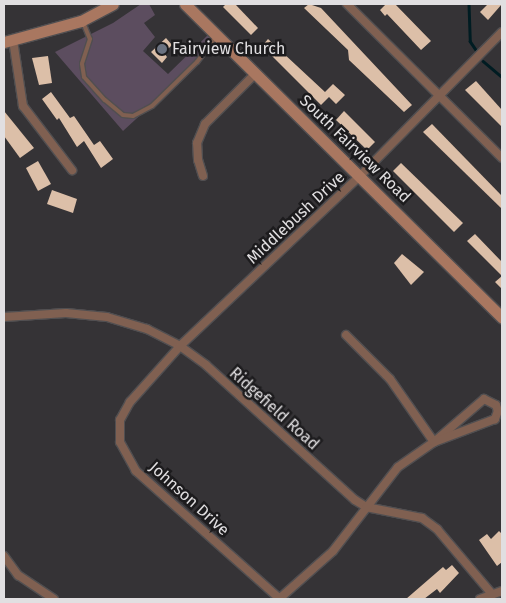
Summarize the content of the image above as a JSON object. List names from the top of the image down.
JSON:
{
  "streets": {
    "street": [
      "South Fairview Road",
      "Middlebush Drive",
      "Ridgefield Road",
      "Johnson Drive"
    ]
  },
  "crossings": [
    ["South Fairview Road", "Middlebush Drive"],
    ["Middlebush Drive", "Ridgefield Road"],
    ["Middlebush Drive", "Johnson Drive"]
  ],
  "places": ["Fairview Church"]
}
